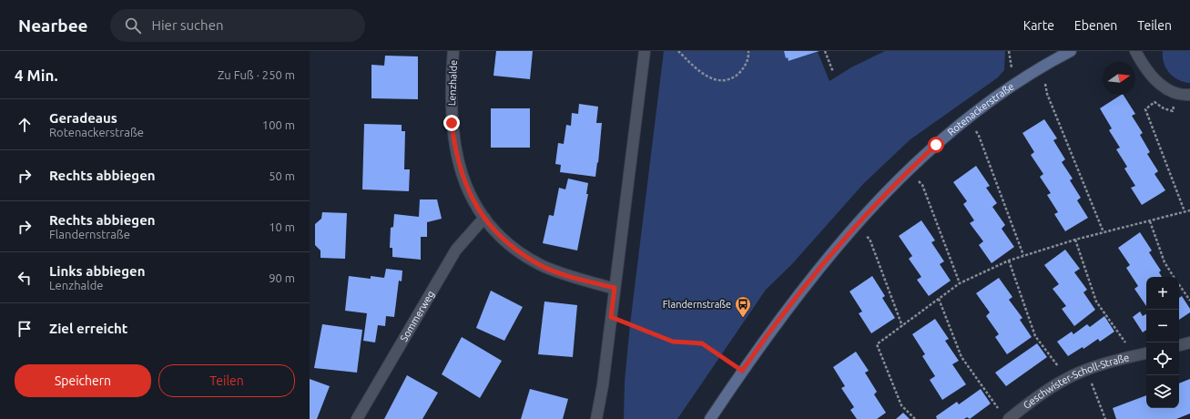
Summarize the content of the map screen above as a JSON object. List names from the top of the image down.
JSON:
{
  "streets": {
    "main road": ["Rotenackerstraße"],
    "street": ["Lenzhalde", "Sommerweg", "Geschwister-Scholl-Straße"]
  },
  "crossings": [
    ["Lenzhalde", "Sommerweg"]
  ],
  "places": {
    "bus stop": ["Flandernstraße"]
  },
  "north": "right",
  "page": {
    "header": "Nearbee",
    "search": "Hier suchen",
    "nav": ["Karte", "Ebenen", "Teilen"],
    "heading": ["4 Min.", "Zu Fuß · 250 m"],
    "list": [
      ["Geradeaus", "Rotenackerstraße", "100 m"],
      ["Rechts abbiegen", "50 m"],
      ["Rechts abbiegen", "Flandernstraße", "10 m"],
      ["Links abbiegen", "Lenzhalde", "90 m"],
      "Ziel erreicht"
    ],
    "map_buttons": ["+", "−"],
    "buttons": ["Speichern", "Teilen"]
  }
}
